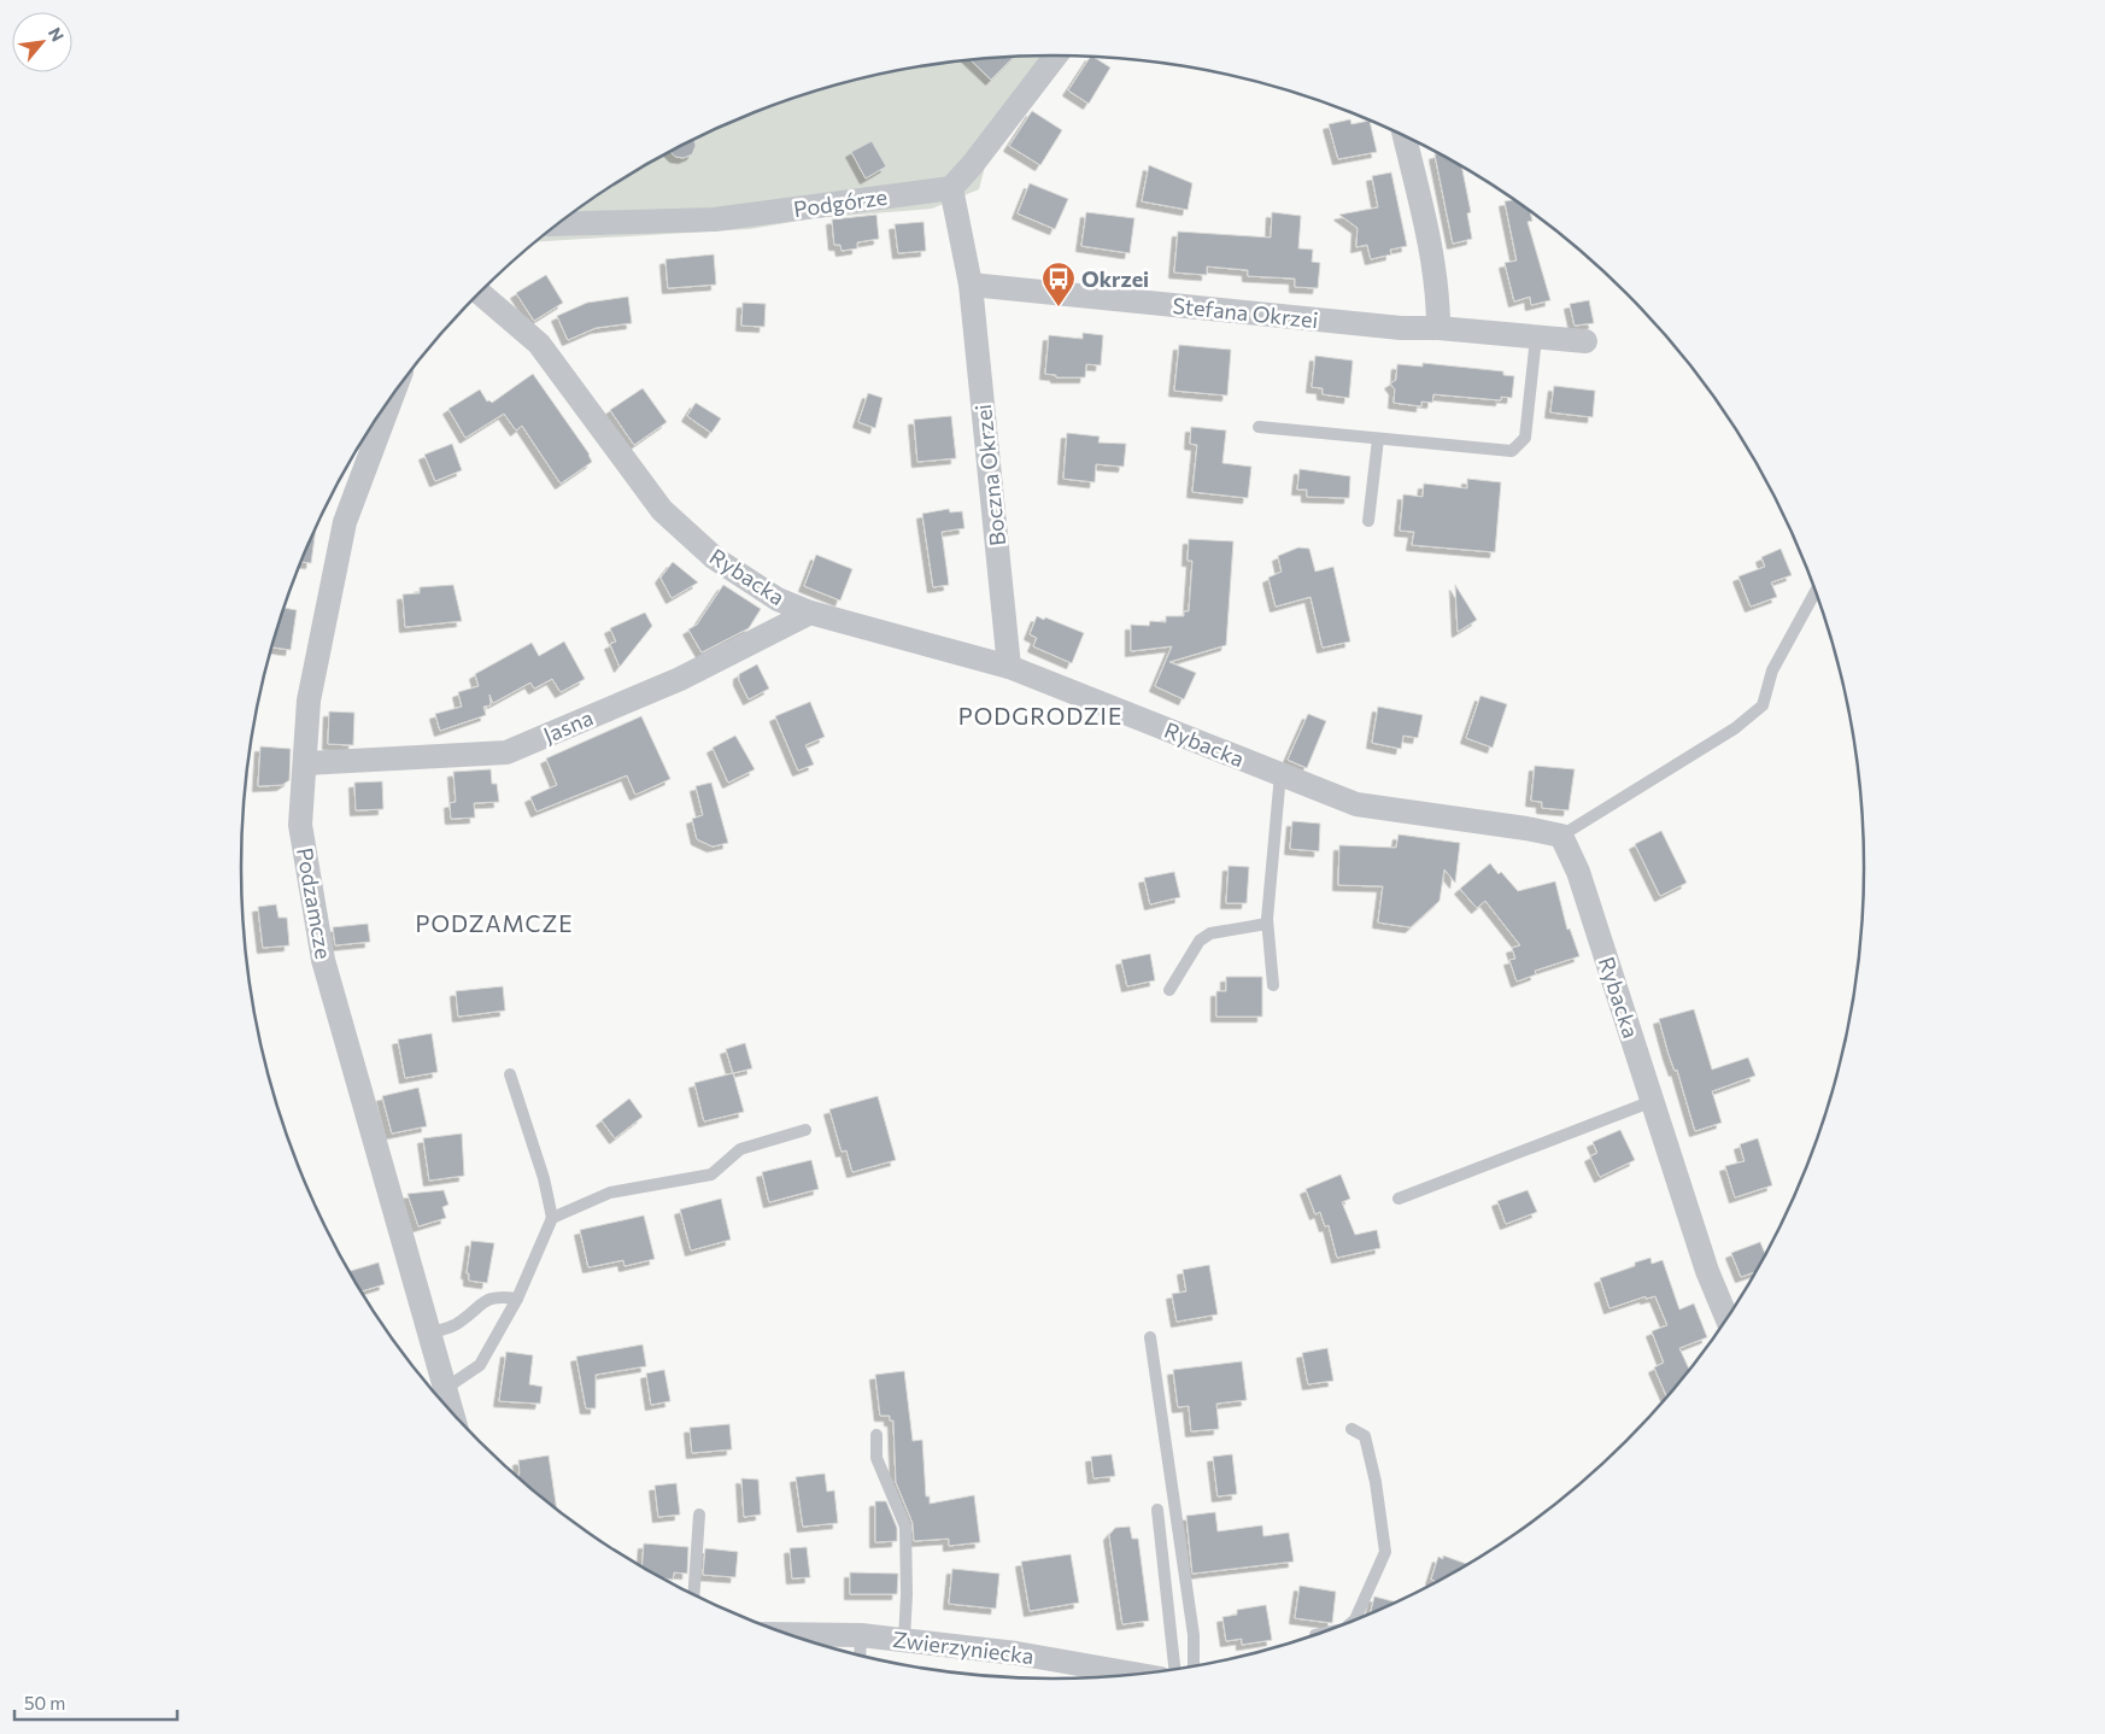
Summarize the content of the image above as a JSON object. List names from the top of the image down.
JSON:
{
  "streets": {
    "street": [
      "Podgórze",
      "Stefana Okrzei",
      "Boczna Okrzei",
      "Rybacka",
      "Jasna",
      "Podzamcze",
      "Zwierzyniecka"
    ]
  },
  "crossings": [
    ["Stefana Okrzei", "Boczna Okrzei"],
    ["Boczna Okrzei", "Rybacka"],
    ["Rybacka", "Jasna"],
    ["Jasna", "Podzamcze"]
  ],
  "districts": ["PODGRODZIE", "PODZAMCZE"],
  "places": {
    "bus stop": ["Okrzei"]
  },
  "scale_bar": "50 m",
  "north": "top right"
}
